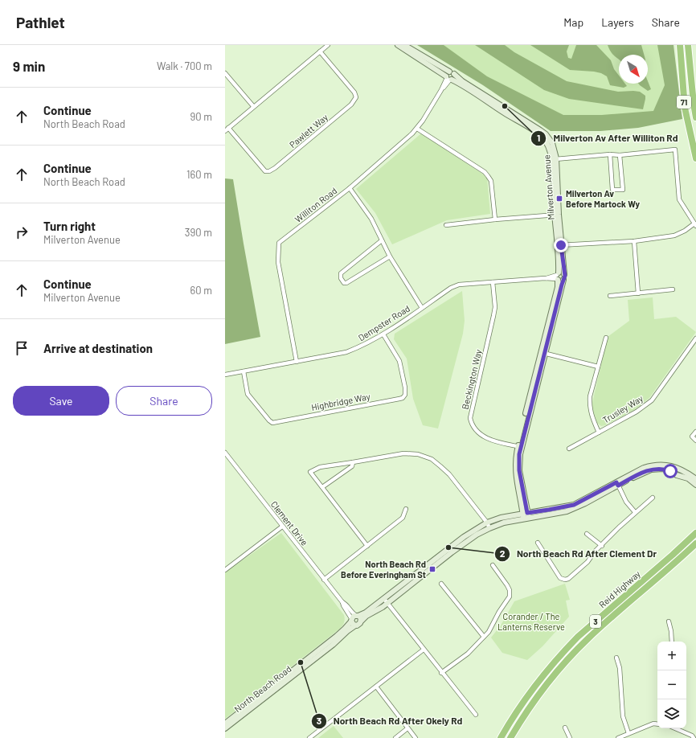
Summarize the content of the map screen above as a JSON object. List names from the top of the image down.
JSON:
{
  "streets": {
    "highway": ["71", "Reid Highway", "3"],
    "main road": ["Milverton Avenue", "North Beach Road"],
    "street": [
      "Pawlett Way",
      "Williton Road",
      "Dempster Road",
      "Beckington Way",
      "Highbridge Way",
      "Trusley Way",
      "Clement Drive"
    ]
  },
  "crossings": [
    ["Milverton Avenue", "Williton Road"],
    ["Milverton Avenue", "Dempster Road"],
    ["Milverton Avenue", "Beckington Way"],
    ["Williton Road", "Dempster Road"],
    ["Dempster Road", "Beckington Way"],
    ["Dempster Road", "Highbridge Way"],
    ["Clement Drive", "North Beach Road"]
  ],
  "parks": ["Corander / The Lanterns Reserve"],
  "places": {
    "other": ["Milverton Av After Williton Rd", "North Beach Rd After Clement Dr", "North Beach Rd After Okely Rd"],
    "transit": ["Milverton Av Before Martock Wy", "North Beach Rd Before Everingham St"]
  },
  "north": "bottom right",
  "page": {
    "header": "Pathlet",
    "nav": ["Map", "Layers", "Share"],
    "heading": ["9 min", "Walk · 700 m"],
    "list": [
      ["Continue", "North Beach Road", "90 m"],
      ["Continue", "North Beach Road", "160 m"],
      ["Turn right", "Milverton Avenue", "390 m"],
      ["Continue", "Milverton Avenue", "60 m"],
      "Arrive at destination"
    ],
    "buttons": ["Save", "Share"],
    "map_buttons": ["+", "−"]
  }
}
